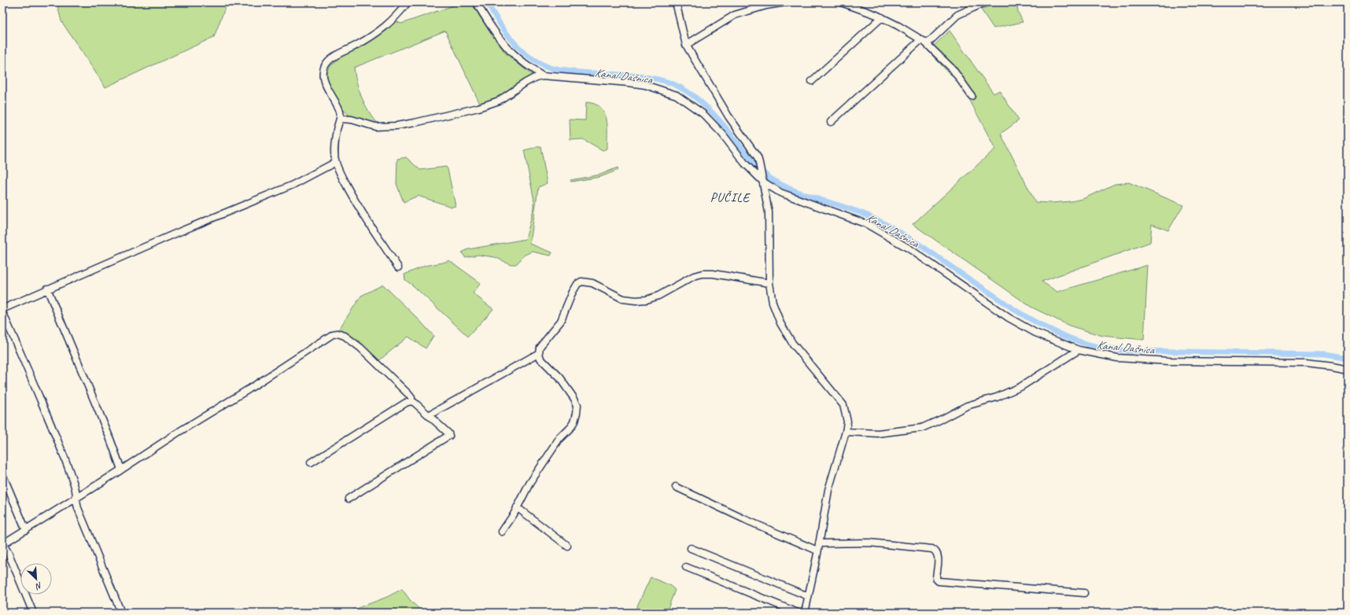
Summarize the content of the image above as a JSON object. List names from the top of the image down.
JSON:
{
  "districts": ["PUČILE"],
  "water": ["Kanal Dašnica"],
  "north": "bottom right"
}
